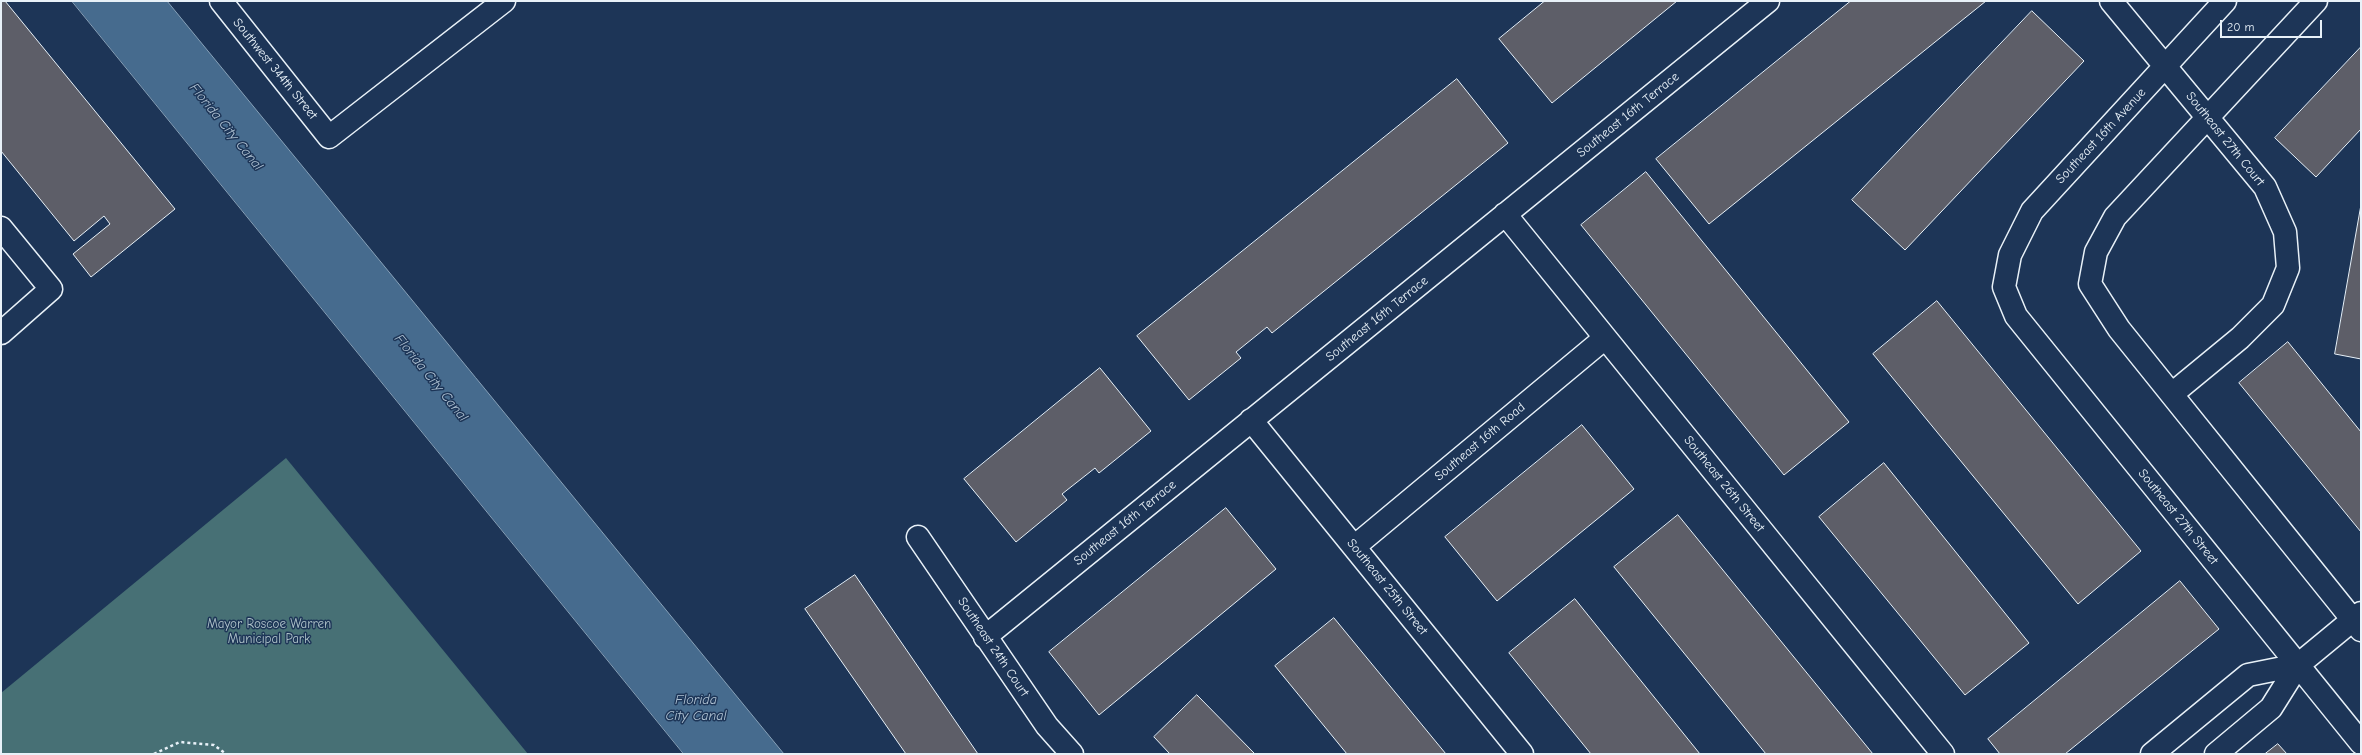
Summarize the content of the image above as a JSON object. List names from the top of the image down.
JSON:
{
  "streets": {
    "street": [
      "Southwest 344th Street",
      "Southeast 16th Terrace",
      "Southeast 16th Avenue",
      "Southeast 27th Court",
      "Southeast 16th Road",
      "Southeast 26th Street",
      "Southeast 27th Street",
      "Southeast 25th Street",
      "Southeast 24th Court"
    ]
  },
  "crossings": [
    ["Southeast 16th Terrace", "Southeast 26th Street"],
    ["Southeast 16th Terrace", "Southeast 25th Street"],
    ["Southeast 16th Terrace", "Southeast 24th Court"],
    ["Southeast 16th Avenue", "Southeast 27th Court"],
    ["Southeast 16th Avenue", "Southeast 27th Street"],
    ["Southeast 16th Road", "Southeast 26th Street"],
    ["Southeast 16th Road", "Southeast 25th Street"]
  ],
  "water": ["Florida City Canal"],
  "parks": ["Mayor Roscoe Warren Municipal Park"],
  "scale_bar": "20 m"
}
